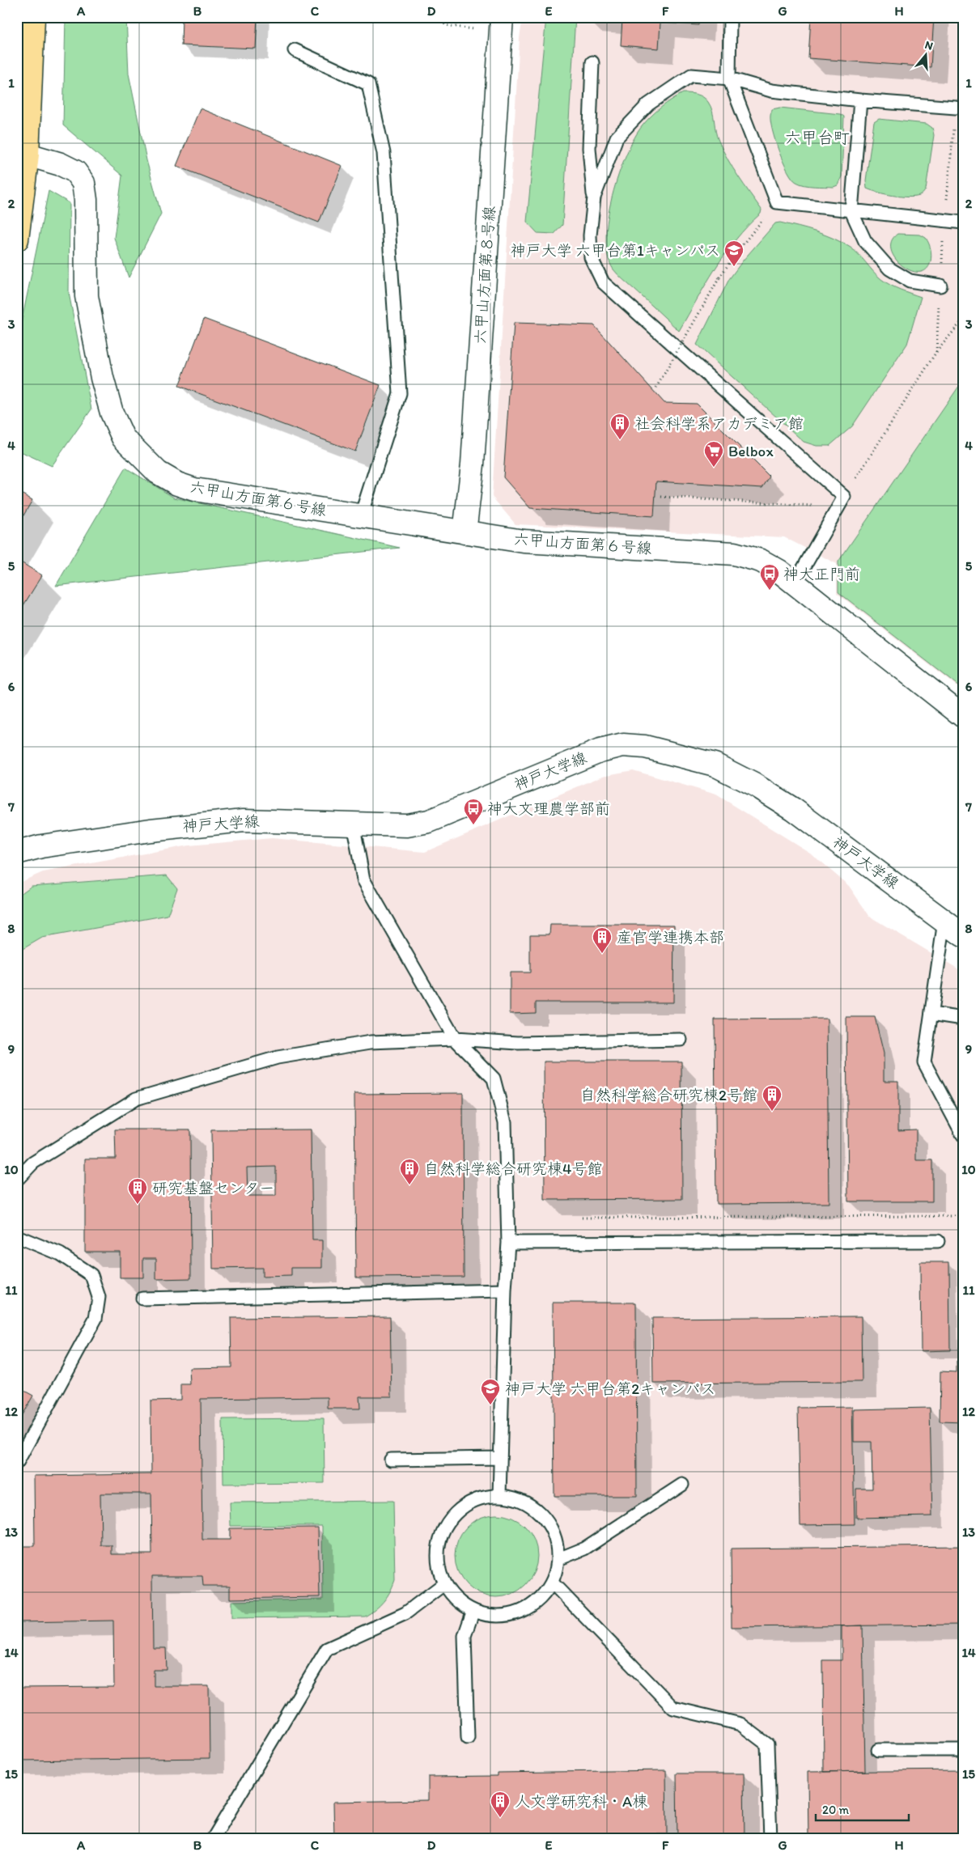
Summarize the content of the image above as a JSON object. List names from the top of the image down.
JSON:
{
  "streets": {
    "street": ["六甲山方面第８号線", "六甲山方面第６号線", "神戸大学線"]
  },
  "crossings": [
    ["六甲山方面第８号線", "六甲山方面第６号線"]
  ],
  "districts": ["六甲台町"],
  "places": {
    "school or university": ["神戸大学 六甲台第1キャンパス", "神戸大学 六甲台第2キャンパス"],
    "building": [
      "社会科学系アカデミア館",
      "産官学連携本部",
      "自然科学総合研究棟2号館",
      "自然科学総合研究棟4号館",
      "研究基盤センター",
      "人文学研究科・A棟"
    ],
    "supermarket": ["Belbox"],
    "bus stop": ["神大正門前", "神大文理農学部前"]
  },
  "scale_bar": "20 m",
  "north": "top",
  "grid": {
    "columns": [
      "A",
      "B",
      "C",
      "D",
      "E",
      "F",
      "G",
      "H"
    ],
    "rows": [
      "1",
      "2",
      "3",
      "4",
      "5",
      "6",
      "7",
      "8",
      "9",
      "10",
      "11",
      "12",
      "13",
      "14",
      "15"
    ]
  }
}
